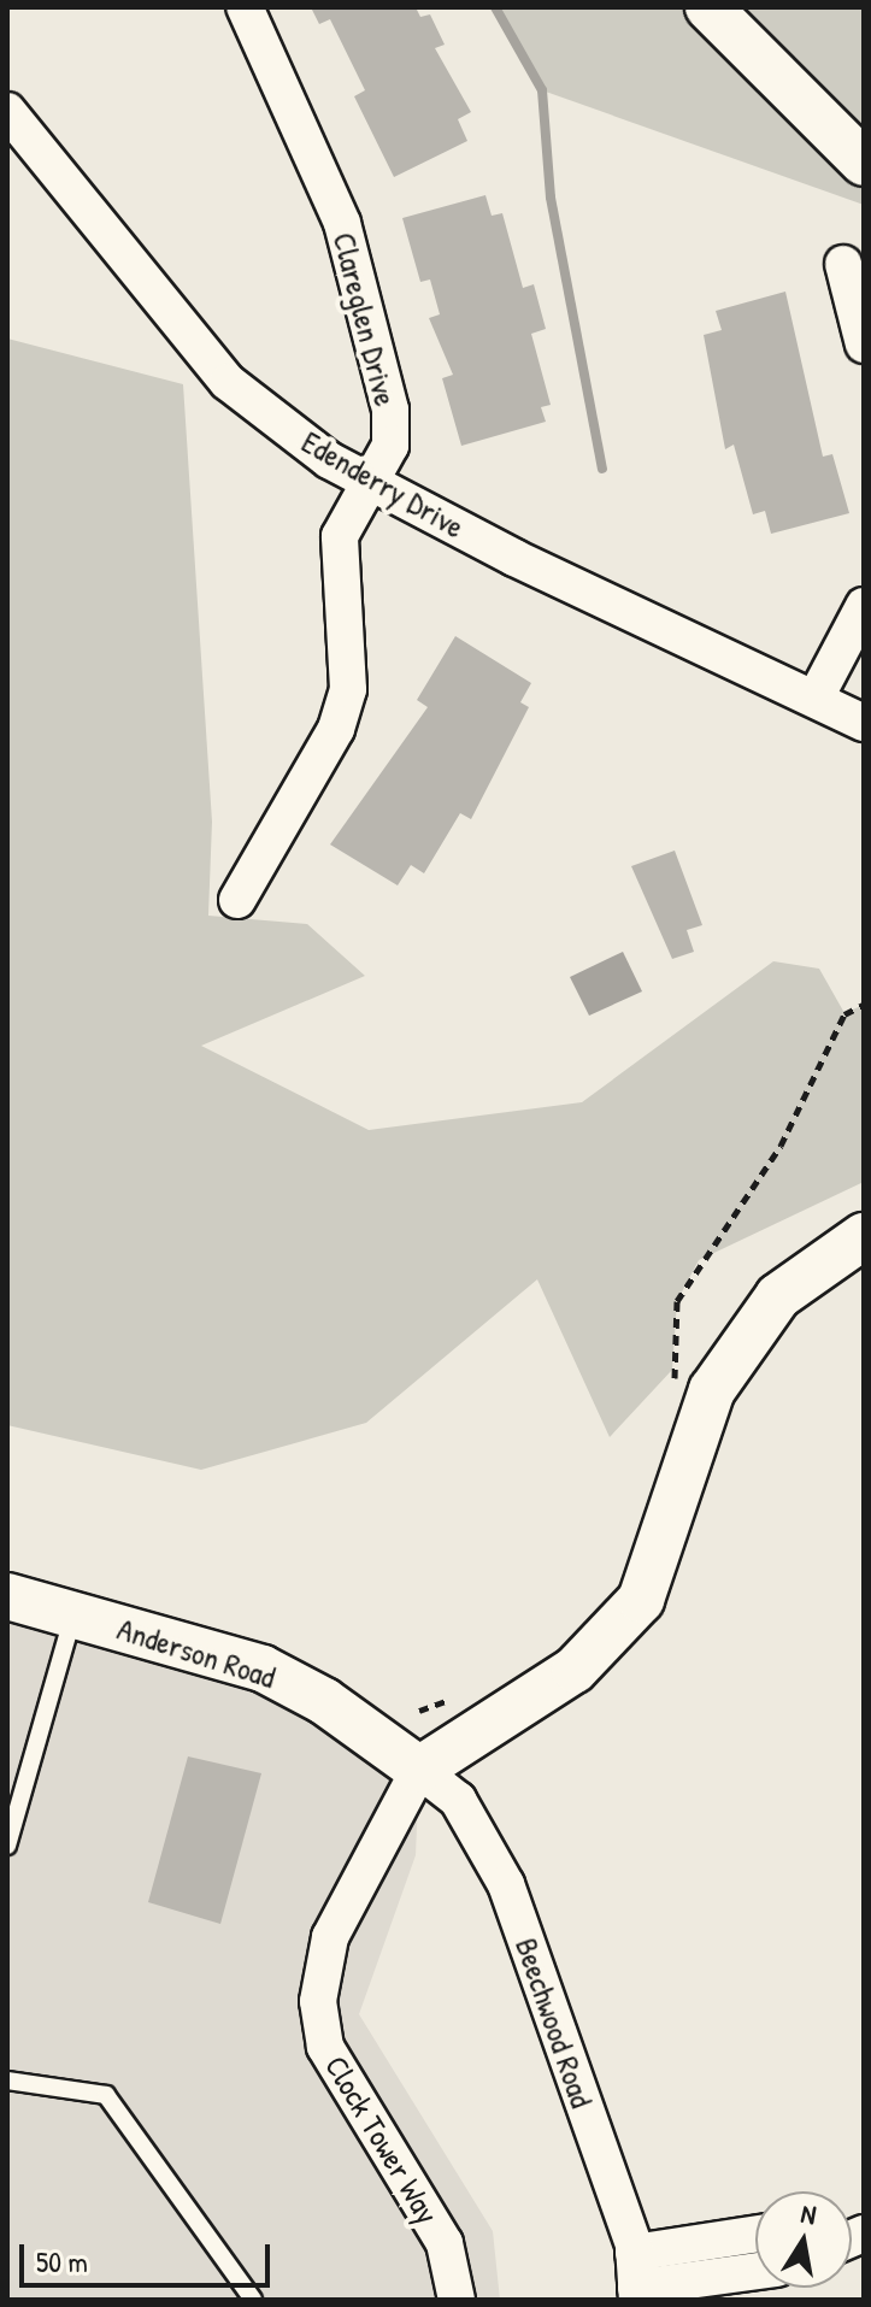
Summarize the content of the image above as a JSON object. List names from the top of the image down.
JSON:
{
  "streets": {
    "street": [
      "Clareglen Drive",
      "Edenderry Drive",
      "Anderson Road",
      "Beechwood Road",
      "Clock Tower Way"
    ]
  },
  "crossings": [
    ["Clareglen Drive", "Edenderry Drive"],
    ["Anderson Road", "Beechwood Road"],
    ["Anderson Road", "Clock Tower Way"],
    ["Beechwood Road", "Clock Tower Way"]
  ],
  "scale_bar": "50 m",
  "north": "top"
}
